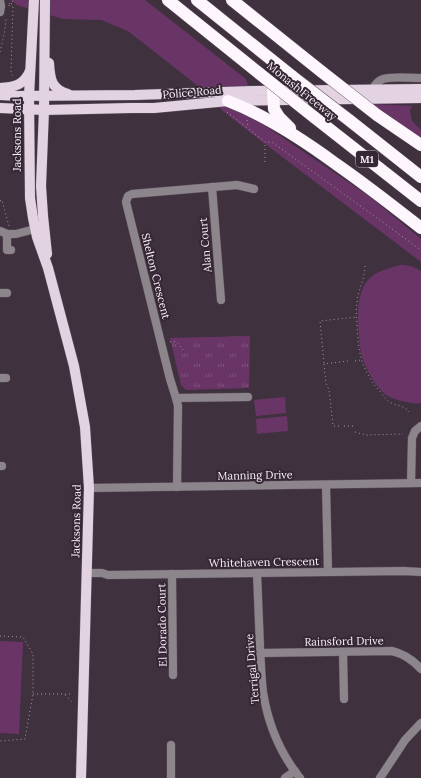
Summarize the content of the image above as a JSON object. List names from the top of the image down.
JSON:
{
  "streets": {
    "highway": ["Monash Freeway", "M1"],
    "main road": ["Police Road", "Jacksons Road"],
    "street": [
      "Alan Court",
      "Shelton Crescent",
      "Manning Drive",
      "Whitehaven Crescent",
      "El Dorado Court",
      "Rainsford Drive",
      "Terrigal Drive"
    ]
  },
  "crossings": [
    ["Police Road", "Jacksons Road"],
    ["Jacksons Road", "Manning Drive"],
    ["Jacksons Road", "Whitehaven Crescent"],
    ["Alan Court", "Shelton Crescent"],
    ["Shelton Crescent", "Manning Drive"],
    ["Whitehaven Crescent", "El Dorado Court"],
    ["Whitehaven Crescent", "Terrigal Drive"],
    ["Rainsford Drive", "Terrigal Drive"]
  ]
}
